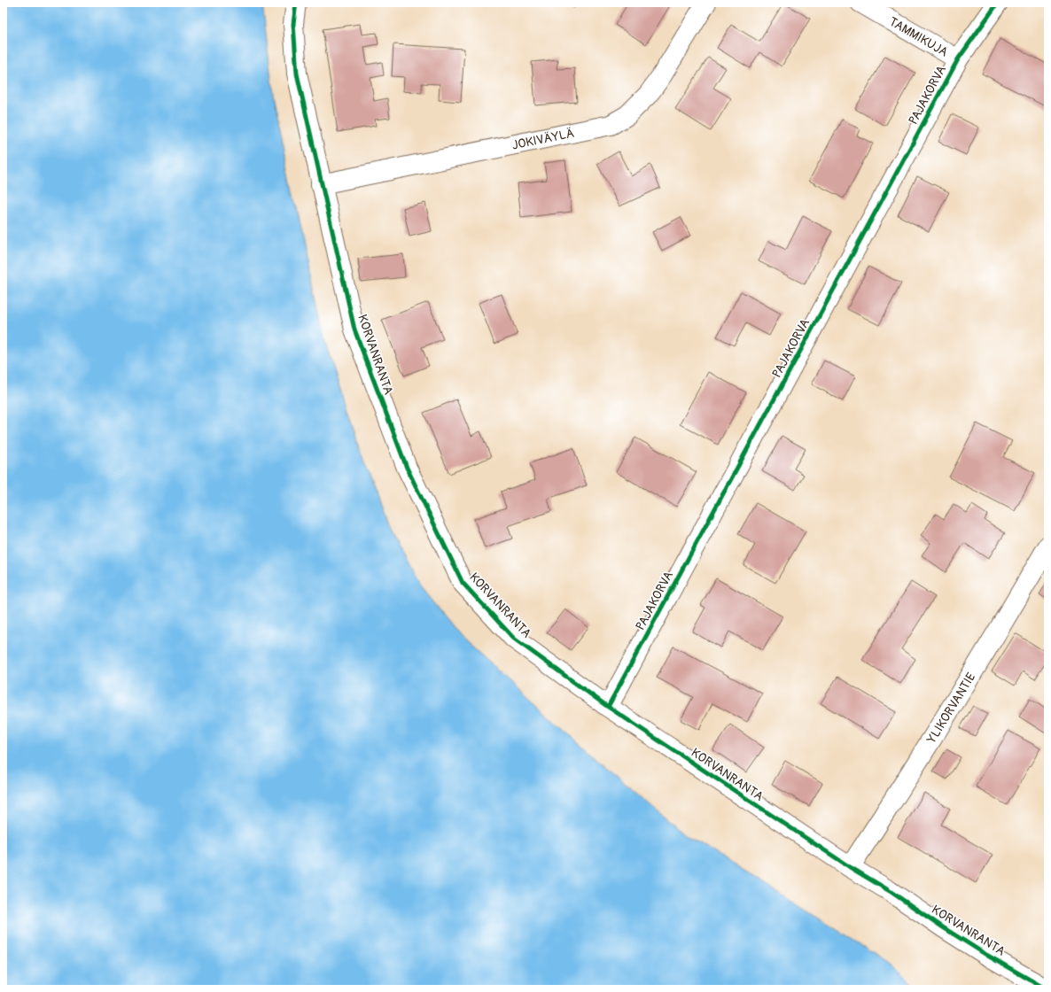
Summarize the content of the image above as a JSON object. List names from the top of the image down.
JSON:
{
  "streets": {
    "street": [
      "TAMMIKUJA",
      "PAJAKORVA",
      "JOKIVÄYLÄ",
      "KORVANRANTA",
      "YLIKORVANTIE"
    ]
  },
  "crossings": [
    ["TAMMIKUJA", "PAJAKORVA"],
    ["PAJAKORVA", "KORVANRANTA"],
    ["JOKIVÄYLÄ", "KORVANRANTA"],
    ["KORVANRANTA", "YLIKORVANTIE"]
  ]
}
